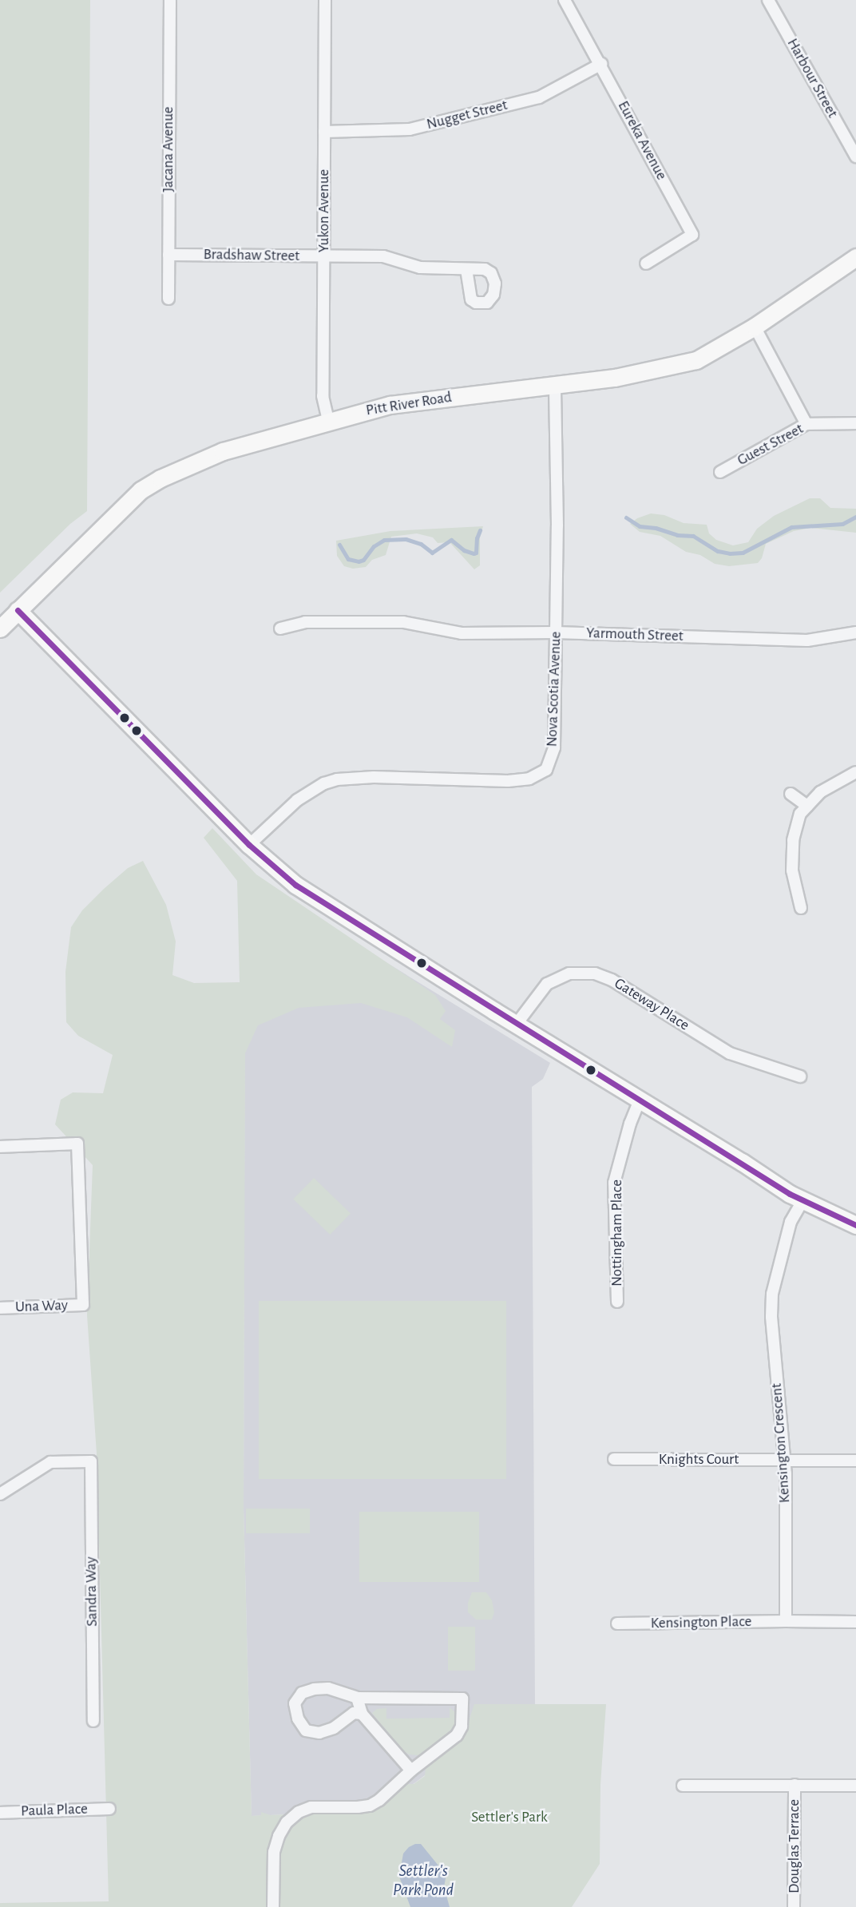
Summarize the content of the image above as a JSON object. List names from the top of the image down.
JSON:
{
  "streets": {
    "street": [
      "Harbour Street",
      "Nugget Street",
      "Eureka Avenue",
      "Jacana Avenue",
      "Yukon Avenue",
      "Bradshaw Street",
      "Pitt River Road",
      "Guest Street",
      "Yarmouth Street",
      "Nova Scotia Avenue",
      "Gateway Place",
      "Nottingham Place",
      "Una Way",
      "Kensington Crescent",
      "Knights Court",
      "Sandra Way",
      "Kensington Place",
      "Paula Place",
      "Douglas Terrace"
    ]
  },
  "crossings": [
    ["Nugget Street", "Eureka Avenue"],
    ["Nugget Street", "Yukon Avenue"],
    ["Jacana Avenue", "Bradshaw Street"],
    ["Yukon Avenue", "Bradshaw Street"],
    ["Yukon Avenue", "Pitt River Road"],
    ["Pitt River Road", "Nova Scotia Avenue"],
    ["Yarmouth Street", "Nova Scotia Avenue"],
    ["Kensington Crescent", "Knights Court"],
    ["Kensington Crescent", "Kensington Place"]
  ],
  "water": ["Settler's Park Pond"],
  "parks": ["Settler's Park"]
}
